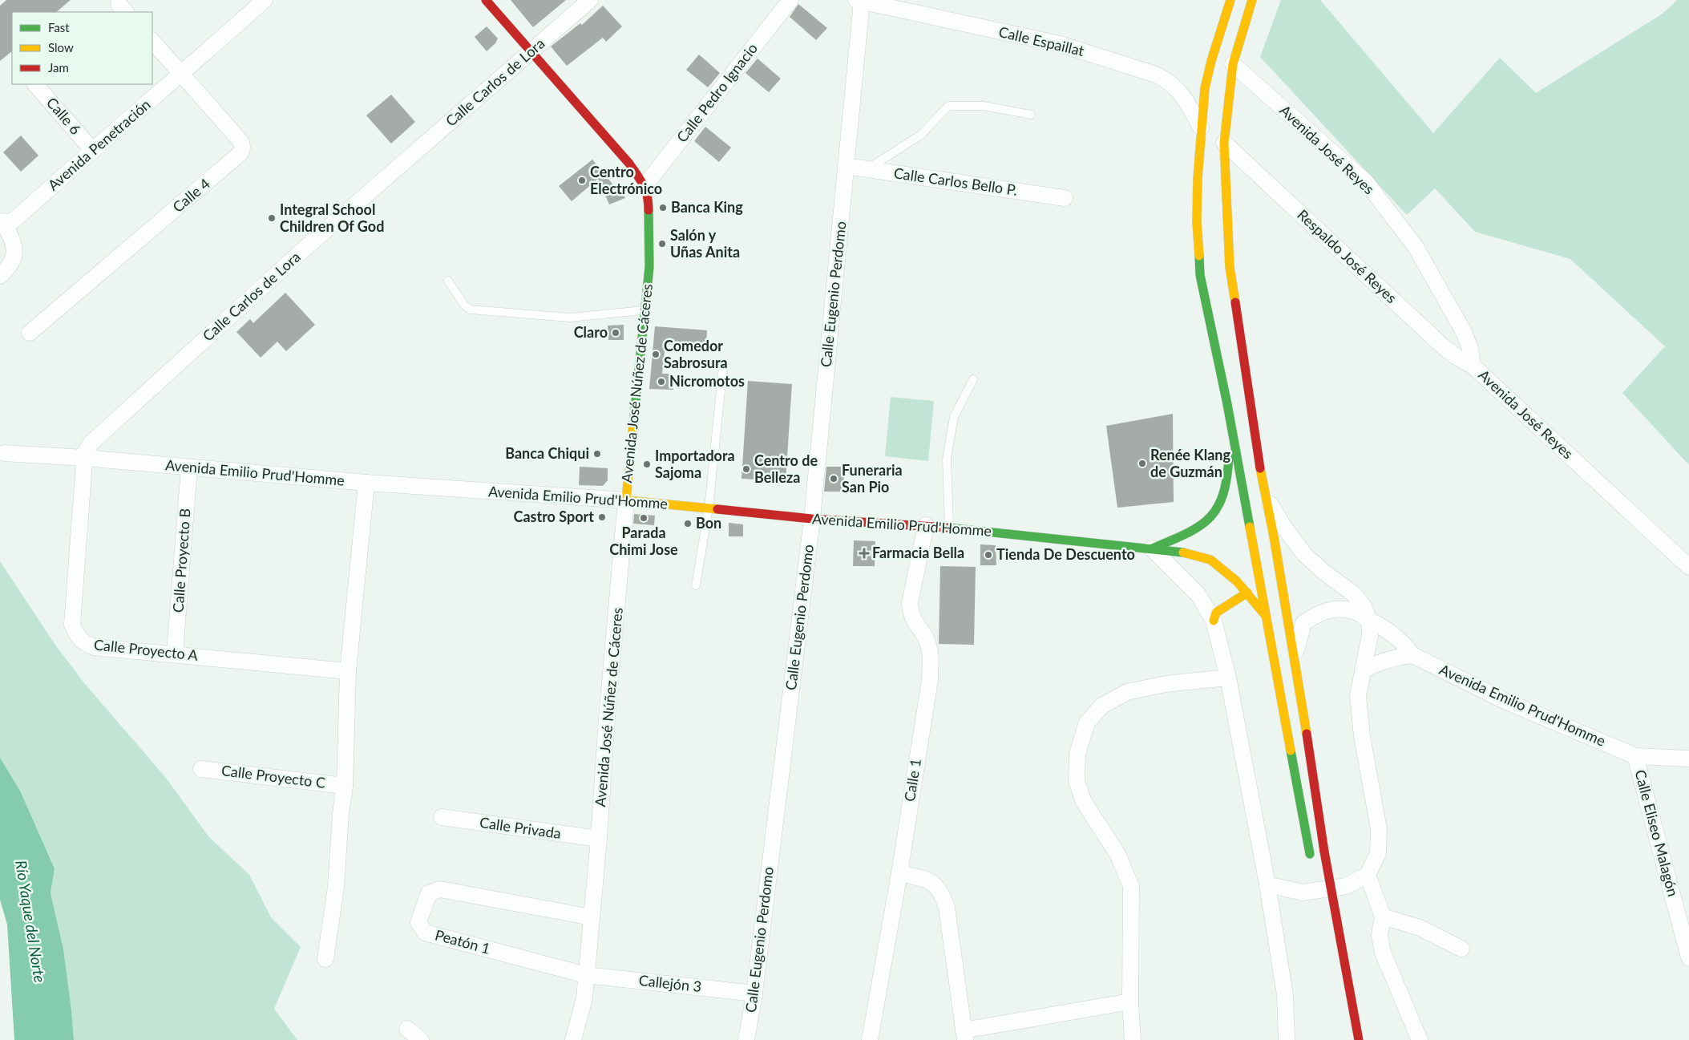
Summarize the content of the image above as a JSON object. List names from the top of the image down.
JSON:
{
  "streets": {
    "main road": ["Avenida José Núñez de Cáceres", "Avenida Emilio Prud'Homme"],
    "street": [
      "Calle Espaillat",
      "Calle Carlos de Lora",
      "Calle Pedro Ignacio",
      "Calle 6",
      "Avenida Penetración",
      "Avenida José Reyes",
      "Calle Carlos Bello P.",
      "Calle 4",
      "Respaldo José Reyes",
      "Calle Eugenio Perdomo",
      "Calle Proyecto B",
      "Calle Proyecto A",
      "Calle Proyecto C",
      "Calle 1",
      "Calle Privada",
      "Calle Eliseo Malagón",
      "Peatón 1",
      "Callejón 3"
    ]
  },
  "crossings": [
    ["Calle Espaillat", "Calle Eugenio Perdomo"],
    ["Calle Carlos de Lora", "Avenida José Núñez de Cáceres"],
    ["Calle Carlos de Lora", "Avenida Emilio Prud'Homme"],
    ["Calle Carlos de Lora", "Calle Proyecto A"],
    ["Calle Pedro Ignacio", "Avenida José Núñez de Cáceres"],
    ["Calle 6", "Avenida Penetración"],
    ["Avenida Penetración", "Calle 4"],
    ["Avenida José Reyes", "Respaldo José Reyes"],
    ["Calle Carlos Bello P.", "Calle Eugenio Perdomo"],
    ["Calle Eugenio Perdomo", "Avenida Emilio Prud'Homme"],
    ["Calle Eugenio Perdomo", "Callejón 3"],
    ["Avenida José Núñez de Cáceres", "Avenida Emilio Prud'Homme"],
    ["Avenida José Núñez de Cáceres", "Calle Privada"],
    ["Avenida José Núñez de Cáceres", "Peatón 1"],
    ["Avenida José Núñez de Cáceres", "Callejón 3"],
    ["Avenida Emilio Prud'Homme", "Calle Proyecto B"],
    ["Avenida Emilio Prud'Homme", "Calle Proyecto A"],
    ["Avenida Emilio Prud'Homme", "Calle 1"],
    ["Avenida Emilio Prud'Homme", "Calle Eliseo Malagón"],
    ["Calle Proyecto B", "Calle Proyecto A"],
    ["Peatón 1", "Callejón 3"]
  ],
  "water": ["Río Yaque del Norte"],
  "places": {
    "other": [
      "Centro Electrónico",
      "Banca King",
      "Integral School Children Of God",
      "Salón y Uñas Anita",
      "Claro",
      "Comedor Sabrosura",
      "Nicromotos",
      "Banca Chiqui",
      "Renée Klang de Guzmán",
      "Importadora Sajoma",
      "Centro de Belleza",
      "Funeraria San Pio",
      "Castro Sport",
      "Parada Chimi Jose",
      "Bon",
      "Tienda De Descuento"
    ],
    "health": ["Farmacia Bella"]
  },
  "legend": ["Fast", "Slow", "Jam"]
}
